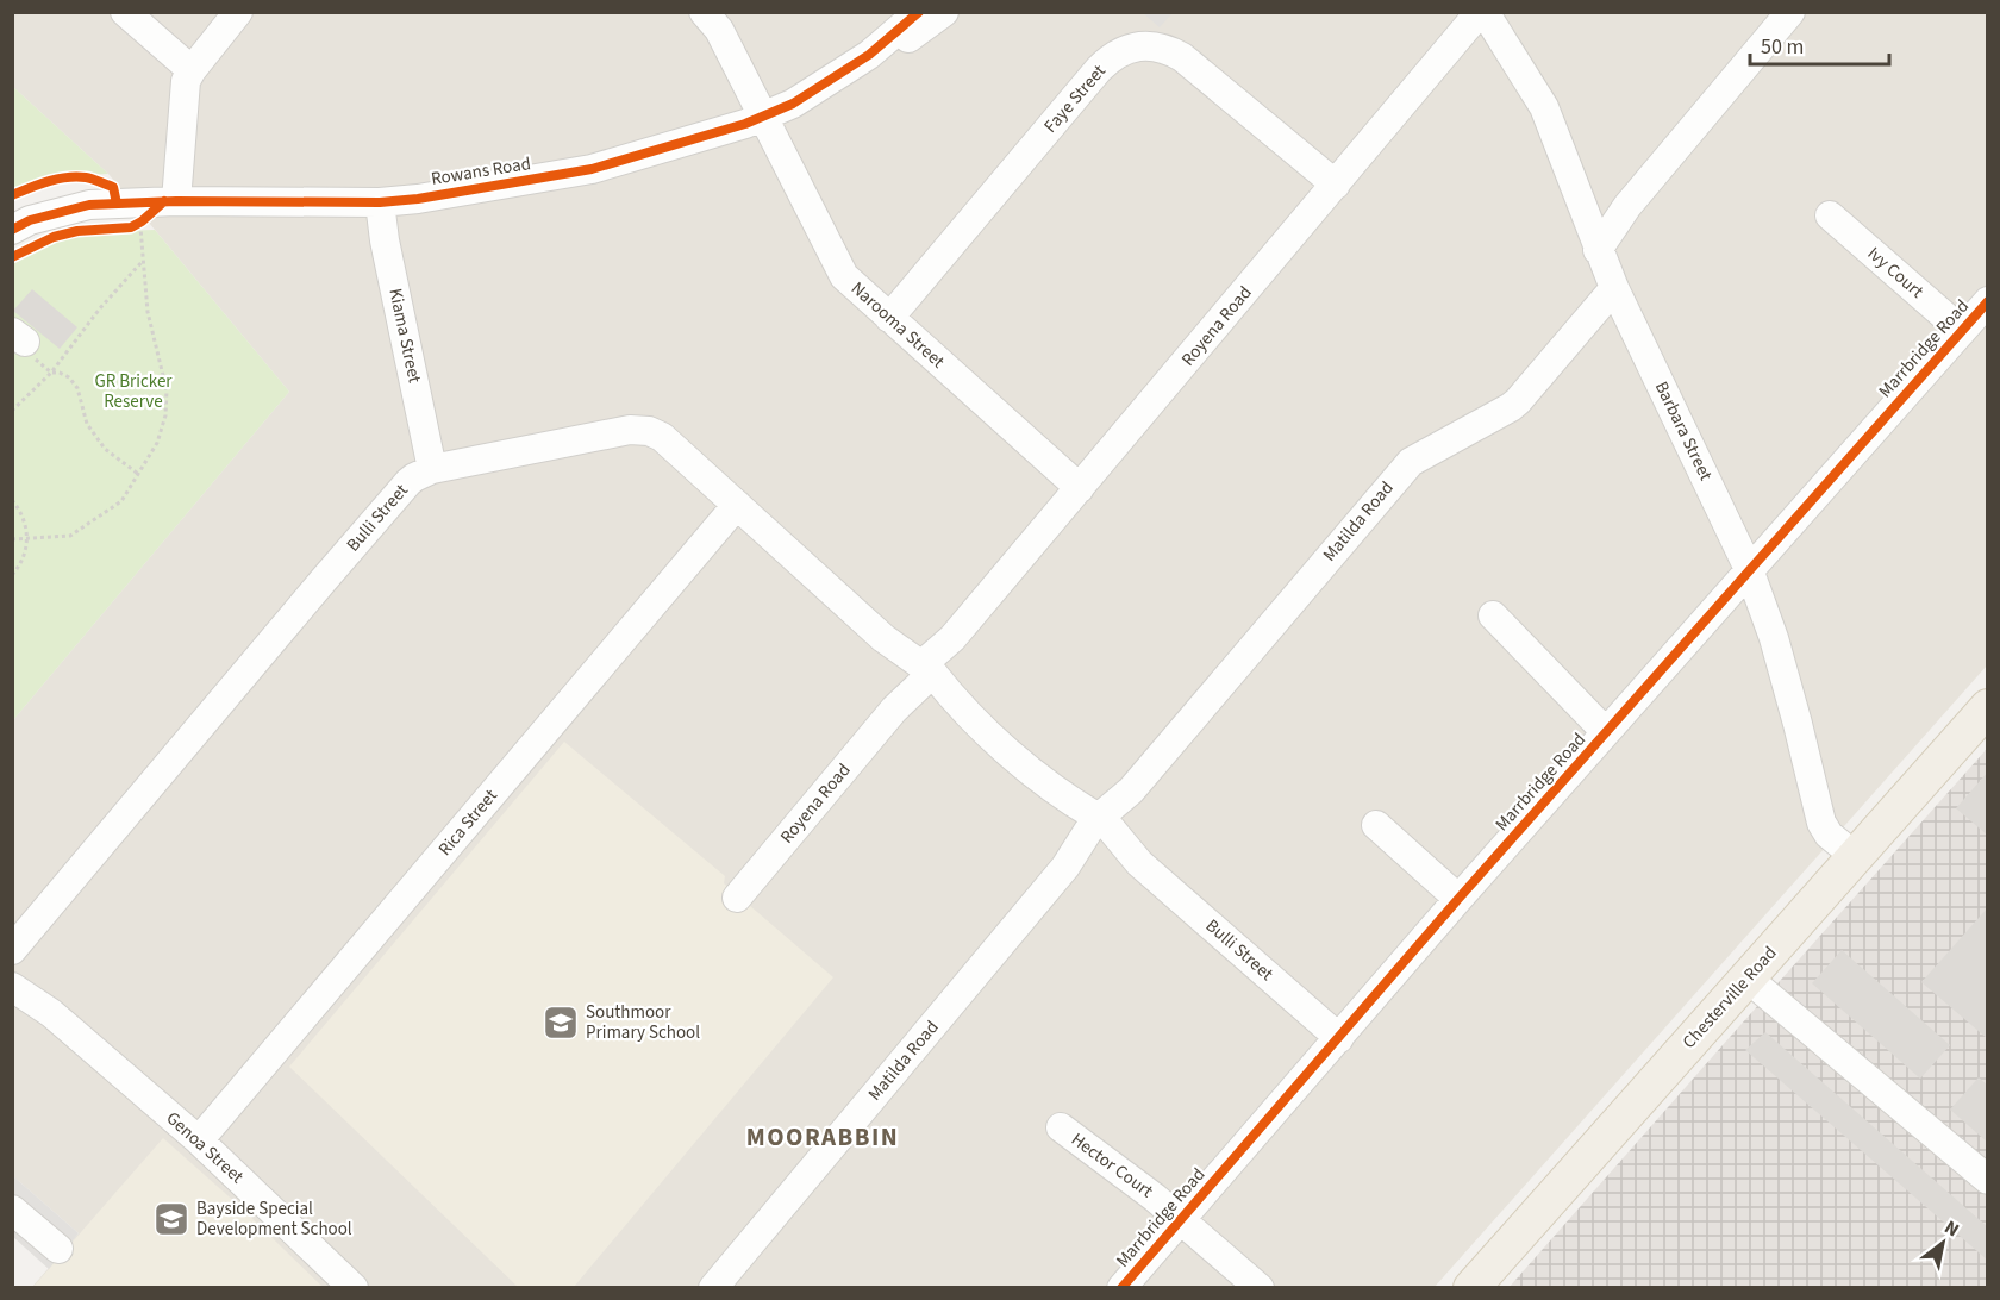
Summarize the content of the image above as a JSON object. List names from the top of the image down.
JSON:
{
  "streets": {
    "main road": ["Chesterville Road"],
    "street": [
      "Faye Street",
      "Rowans Road",
      "Ivy Court",
      "Narooma Street",
      "Royena Road",
      "Kiama Street",
      "Marrbridge Road",
      "Barbara Street",
      "Bulli Street",
      "Matilda Road",
      "Rica Street",
      "Genoa Street",
      "Hector Court"
    ]
  },
  "crossings": [
    ["Faye Street", "Narooma Street"],
    ["Faye Street", "Royena Road"],
    ["Rowans Road", "Narooma Street"],
    ["Rowans Road", "Kiama Street"],
    ["Ivy Court", "Marrbridge Road"],
    ["Narooma Street", "Royena Road"],
    ["Royena Road", "Barbara Street"],
    ["Royena Road", "Bulli Street"],
    ["Kiama Street", "Bulli Street"],
    ["Marrbridge Road", "Barbara Street"],
    ["Marrbridge Road", "Bulli Street"],
    ["Marrbridge Road", "Hector Court"],
    ["Barbara Street", "Matilda Road"],
    ["Barbara Street", "Chesterville Road"],
    ["Bulli Street", "Matilda Road"],
    ["Bulli Street", "Rica Street"],
    ["Rica Street", "Genoa Street"]
  ],
  "districts": ["MOORABBIN"],
  "parks": ["GR Bricker Reserve"],
  "places": {
    "school or university": ["Southmoor Primary School", "Bayside Special Development School"]
  },
  "scale_bar": "50 m",
  "north": "top right"
}
